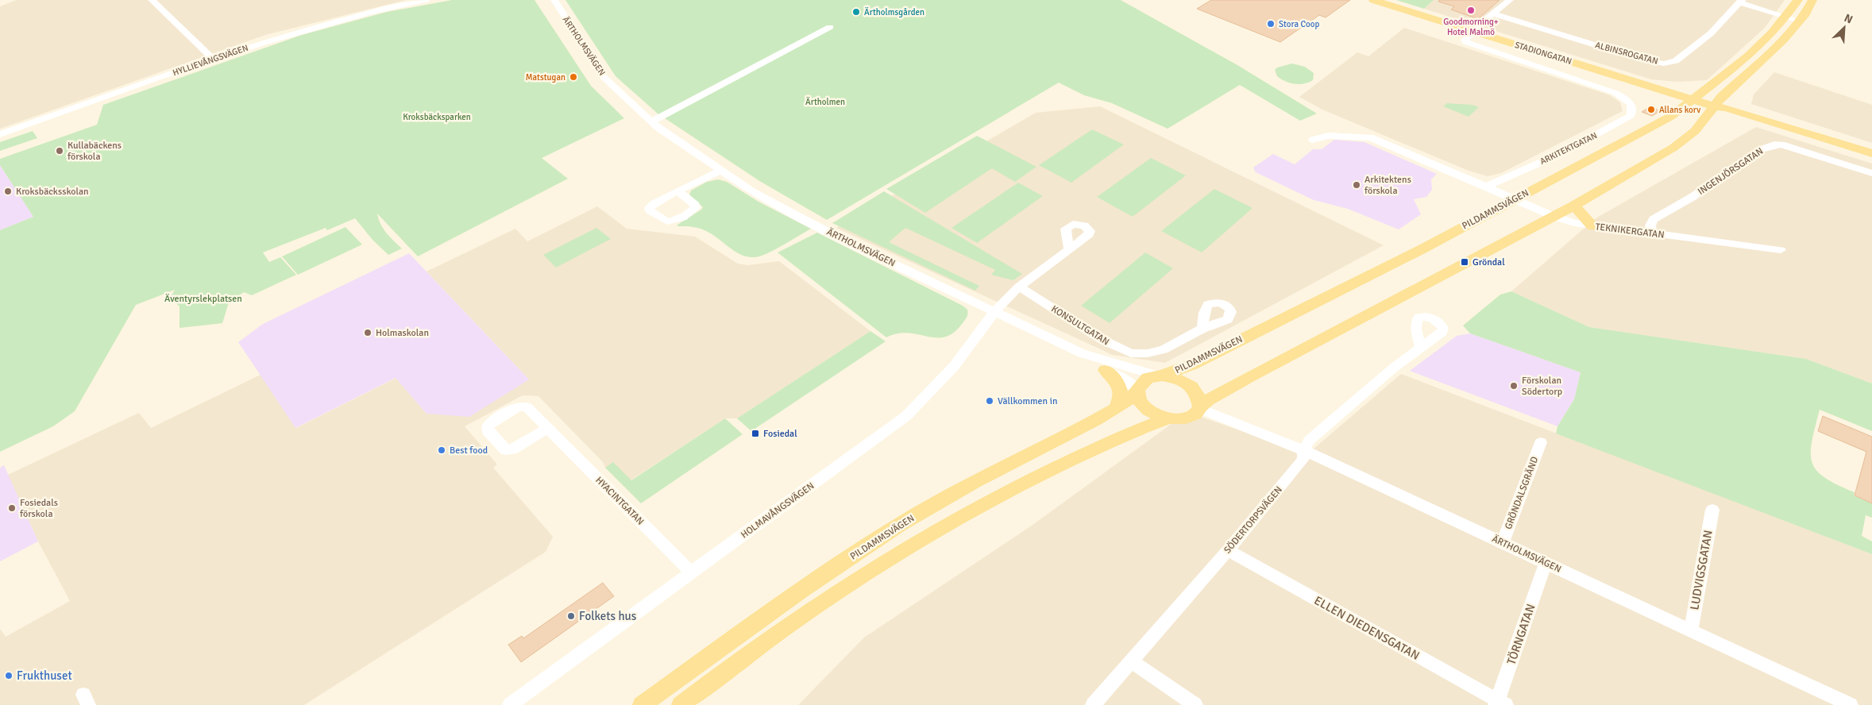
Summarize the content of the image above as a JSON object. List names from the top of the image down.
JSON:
{
  "streets": {
    "main road": ["ÄRTHOLMSVÄGEN", "STADIONGATAN", "PILDAMMSVÄGEN"],
    "street": [
      "ALBINSROGATAN",
      "HYLLIEVÅNGSVÄGEN",
      "ARKITEKTGATAN",
      "INGENJÖRSGATAN",
      "TEKNIKERGATAN",
      "KONSULTGATAN",
      "GRÖNDALSGRÄND",
      "HYACINTGATAN",
      "HOLMAVÅNGSVÄGEN",
      "SÖDERTORPSVÄGEN",
      "LUDVIGSGATAN",
      "ELLEN DIEDENSGATAN",
      "TÖRNGATAN"
    ]
  },
  "crossings": [
    ["ÄRTHOLMSVÄGEN", "PILDAMMSVÄGEN"],
    ["ÄRTHOLMSVÄGEN", "GRÖNDALSGRÄND"],
    ["ÄRTHOLMSVÄGEN", "HOLMAVÅNGSVÄGEN"],
    ["ÄRTHOLMSVÄGEN", "SÖDERTORPSVÄGEN"],
    ["ÄRTHOLMSVÄGEN", "LUDVIGSGATAN"],
    ["ÄRTHOLMSVÄGEN", "TÖRNGATAN"],
    ["STADIONGATAN", "ARKITEKTGATAN"],
    ["STADIONGATAN", "PILDAMMSVÄGEN"],
    ["ARKITEKTGATAN", "TEKNIKERGATAN"],
    ["INGENJÖRSGATAN", "TEKNIKERGATAN"],
    ["PILDAMMSVÄGEN", "TEKNIKERGATAN"],
    ["KONSULTGATAN", "HOLMAVÅNGSVÄGEN"],
    ["HYACINTGATAN", "HOLMAVÅNGSVÄGEN"],
    ["SÖDERTORPSVÄGEN", "ELLEN DIEDENSGATAN"],
    ["ELLEN DIEDENSGATAN", "TÖRNGATAN"]
  ],
  "parks": ["Ärtholmen", "Kroksbäcksparken", "Äventyrslekplatsen"],
  "places": {
    "other": [
      "Goodmorning+ Hotel Malmö",
      "Ärtholmsgården",
      "Stora Coop",
      "Matstugan",
      "Allans korv",
      "Kullabäckens förskola",
      "Arkitektens förskola",
      "Kroksbäcksskolan",
      "Holmaskolan",
      "Förskolan Södertorp",
      "Vällkommen in",
      "Best food",
      "Fosiedals förskola",
      "Folkets hus",
      "Frukthuset"
    ],
    "transit": ["Gröndal", "Fosiedal"]
  },
  "north": "top right"
}
